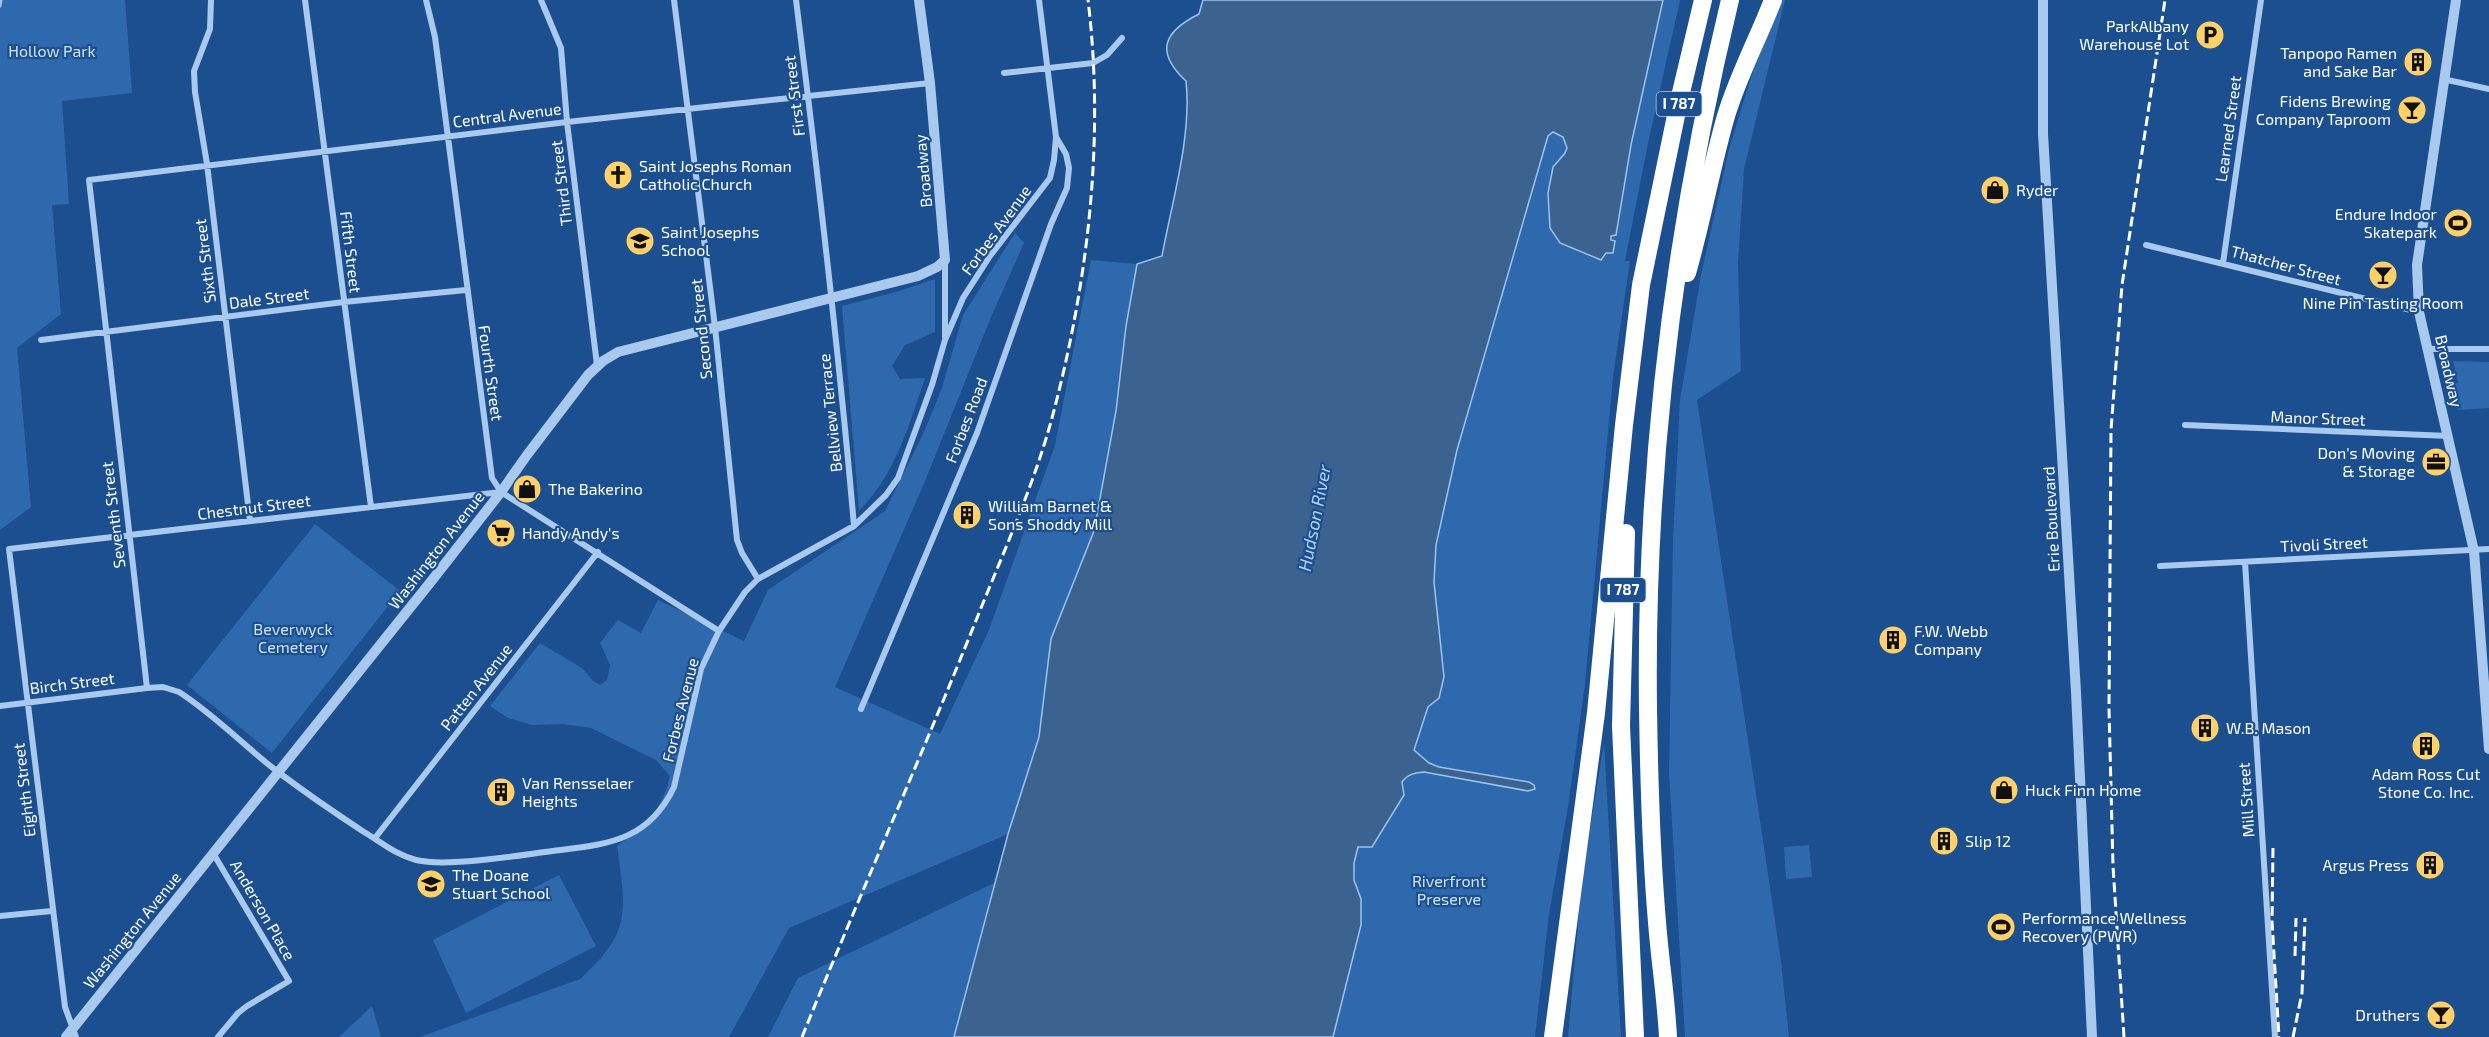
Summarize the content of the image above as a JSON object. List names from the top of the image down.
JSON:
{
  "streets": {
    "highway": ["I 787"],
    "street": [
      "First Street",
      "Central Avenue",
      "Learned Street",
      "Broadway",
      "Third Street",
      "Forbes Avenue",
      "Fifth Street",
      "Sixth Street",
      "Thatcher Street",
      "Dale Street",
      "Second Street",
      "Fourth Street",
      "Bellview Terrace",
      "Manor Street",
      "Forbes Road",
      "Chestnut Street",
      "Seventh Street",
      "Erie Boulevard",
      "Tivoli Street",
      "Washington Avenue",
      "Birch Street",
      "Patten Avenue",
      "Eighth Street",
      "Mill Street",
      "Anderson Place"
    ]
  },
  "crossings": [
    ["First Street", "Central Avenue"],
    ["First Street", "Bellview Terrace"],
    ["First Street", "Washington Avenue"],
    ["Central Avenue", "Broadway"],
    ["Central Avenue", "Third Street"],
    ["Central Avenue", "Fifth Street"],
    ["Central Avenue", "Sixth Street"],
    ["Central Avenue", "Second Street"],
    ["Central Avenue", "Fourth Street"],
    ["Central Avenue", "Seventh Street"],
    ["Learned Street", "Thatcher Street"],
    ["Broadway", "Forbes Avenue"],
    ["Broadway", "Thatcher Street"],
    ["Broadway", "Manor Street"],
    ["Broadway", "Tivoli Street"],
    ["Broadway", "Washington Avenue"],
    ["Third Street", "Washington Avenue"],
    ["Forbes Avenue", "Second Street"],
    ["Forbes Avenue", "Bellview Terrace"],
    ["Forbes Avenue", "Forbes Road"],
    ["Forbes Avenue", "Washington Avenue"],
    ["Forbes Avenue", "Patten Avenue"],
    ["Fifth Street", "Dale Street"],
    ["Fifth Street", "Chestnut Street"],
    ["Sixth Street", "Dale Street"],
    ["Sixth Street", "Chestnut Street"],
    ["Dale Street", "Fourth Street"],
    ["Dale Street", "Seventh Street"],
    ["Second Street", "Washington Avenue"],
    ["Fourth Street", "Chestnut Street"],
    ["Fourth Street", "Washington Avenue"],
    ["Bellview Terrace", "Washington Avenue"],
    ["Chestnut Street", "Seventh Street"],
    ["Chestnut Street", "Washington Avenue"],
    ["Chestnut Street", "Eighth Street"],
    ["Seventh Street", "Birch Street"],
    ["Tivoli Street", "Mill Street"],
    ["Washington Avenue", "Eighth Street"],
    ["Washington Avenue", "Anderson Place"],
    ["Birch Street", "Eighth Street"]
  ],
  "water": ["Hudson River"],
  "parks": ["Hollow Park", "Beverwyck Cemetery", "Riverfront Preserve"],
  "places": {
    "parking": ["ParkAlbany Warehouse Lot"],
    "building": [
      "Tanpopo Ramen and Sake Bar",
      "William Barnet & Sons Shoddy Mill",
      "F.W. Webb Company",
      "W.B. Mason",
      "Adam Ross Cut Stone Co. Inc.",
      "Van Rensselaer Heights",
      "Slip 12",
      "Argus Press"
    ],
    "bar": ["Fidens Brewing Company Taproom", "Nine Pin Tasting Room", "Druthers"],
    "church": ["Saint Josephs Roman Catholic Church"],
    "shop": ["Ryder", "The Bakerino", "Huck Finn Home"],
    "sports": ["Endure Indoor Skatepark", "Performance Wellness Recovery (PWR)"],
    "school or university": ["Saint Josephs School", "The Doane Stuart School"],
    "office": ["Don's Moving & Storage"],
    "supermarket": ["Handy Andy's"]
  }
}
